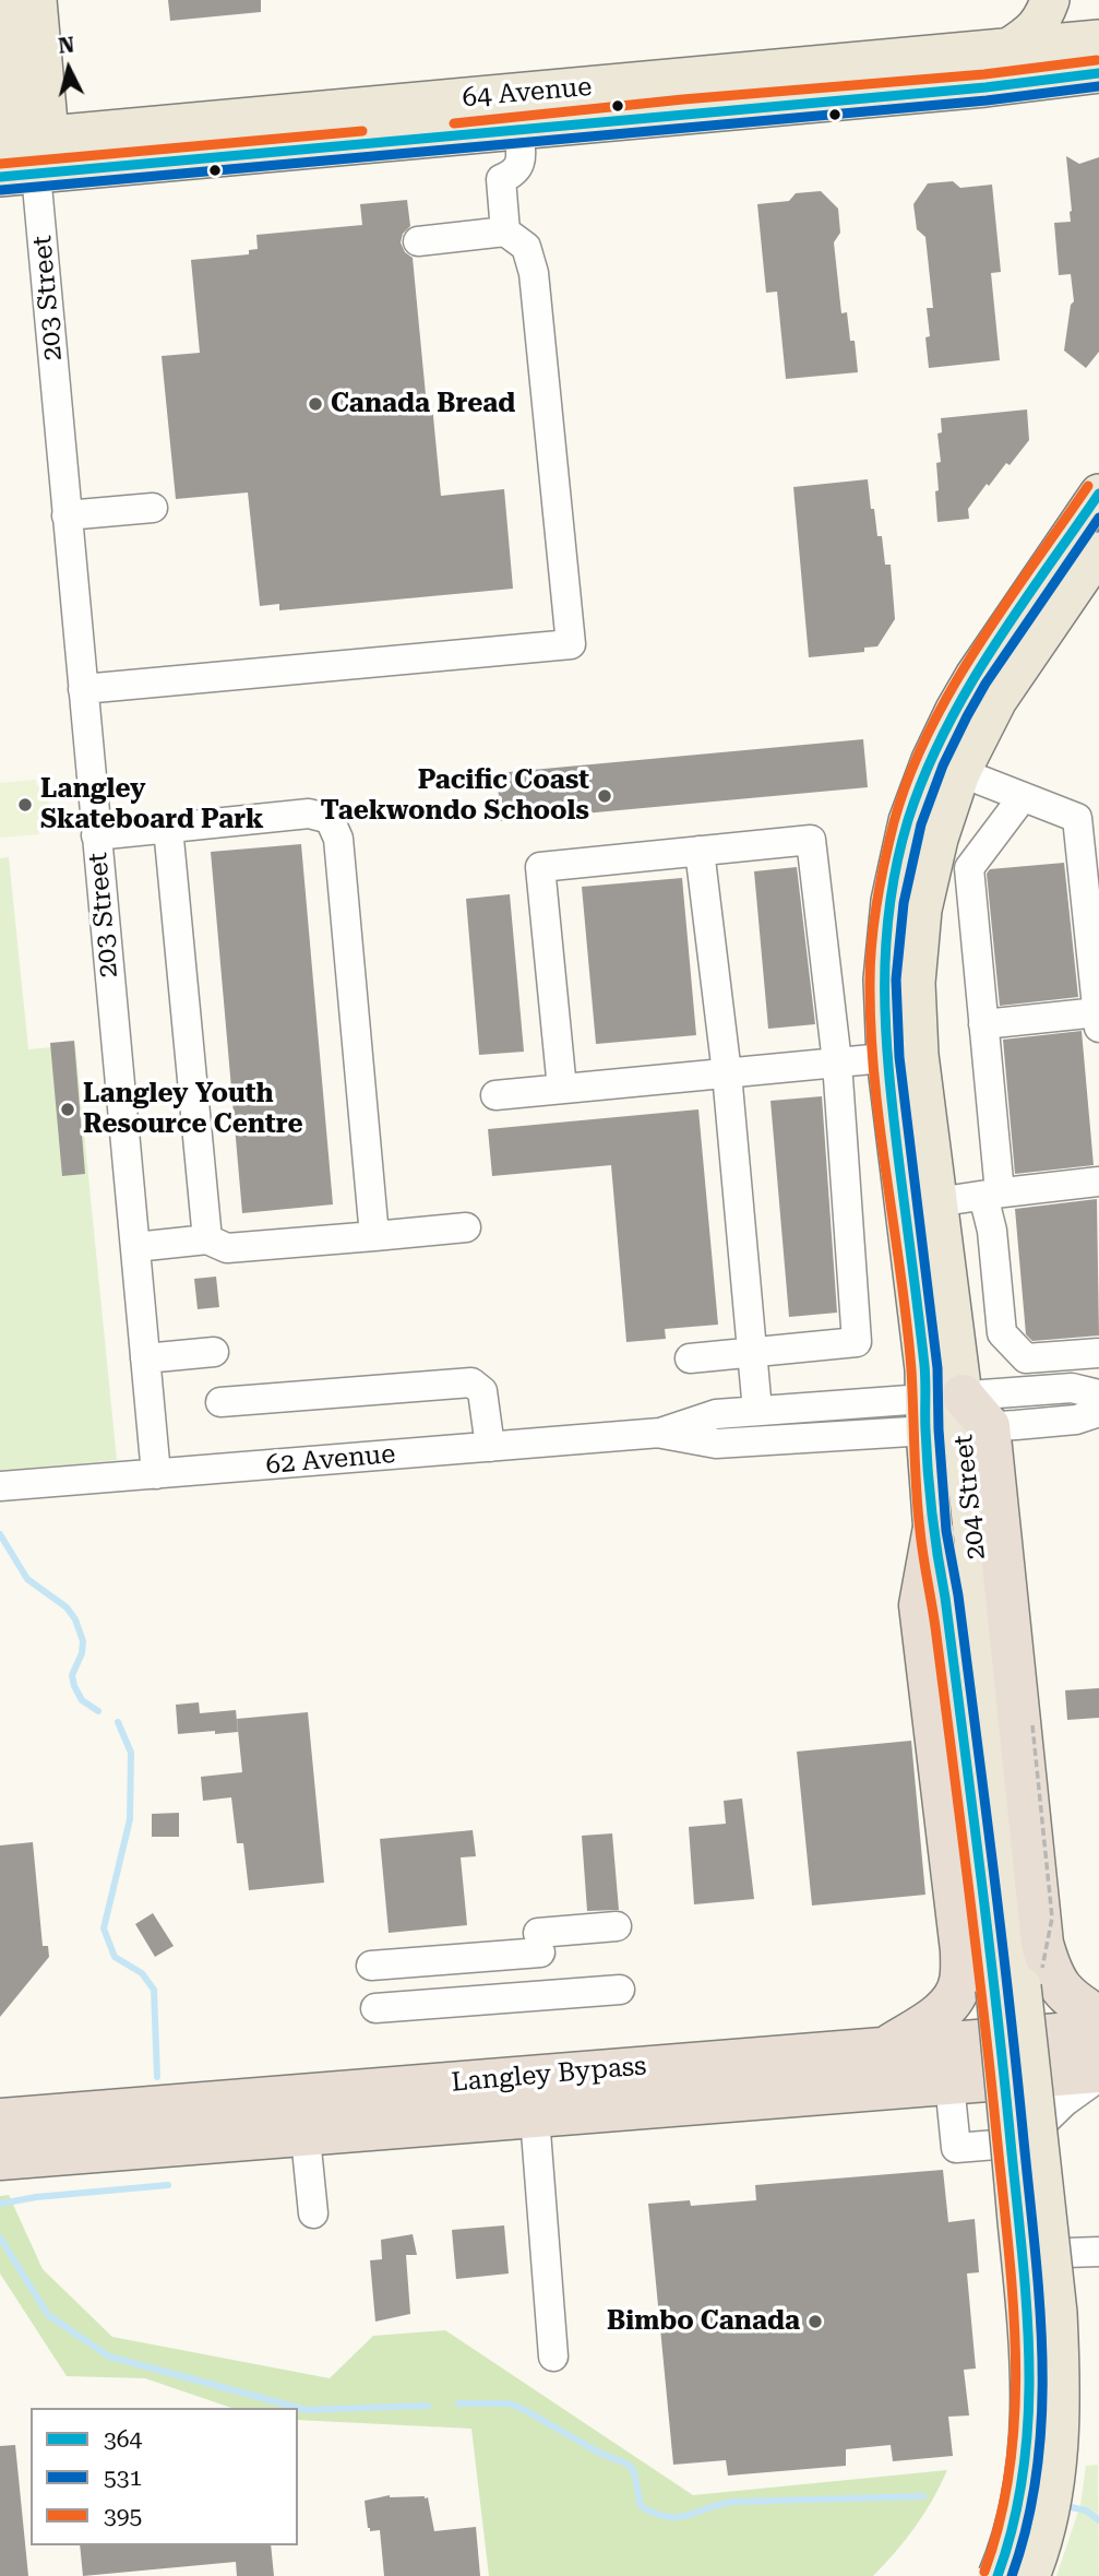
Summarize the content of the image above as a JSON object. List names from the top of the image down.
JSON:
{
  "streets": {
    "highway": ["Langley Bypass"],
    "main road": ["64 Avenue", "203 Street", "204 Street"],
    "street": ["62 Avenue"]
  },
  "crossings": [
    ["64 Avenue", "203 Street"],
    ["203 Street", "62 Avenue"],
    ["62 Avenue", "204 Street"]
  ],
  "places": [
    "Canada Bread",
    "Pacific Coast Taekwondo Schools",
    "Langley Skateboard Park",
    "Langley Youth Resource Centre",
    "Bimbo Canada"
  ],
  "lines": ["transit line 395", "transit line 364", "transit line 531"],
  "legend": ["364", "531", "395"],
  "north": "top"
}
